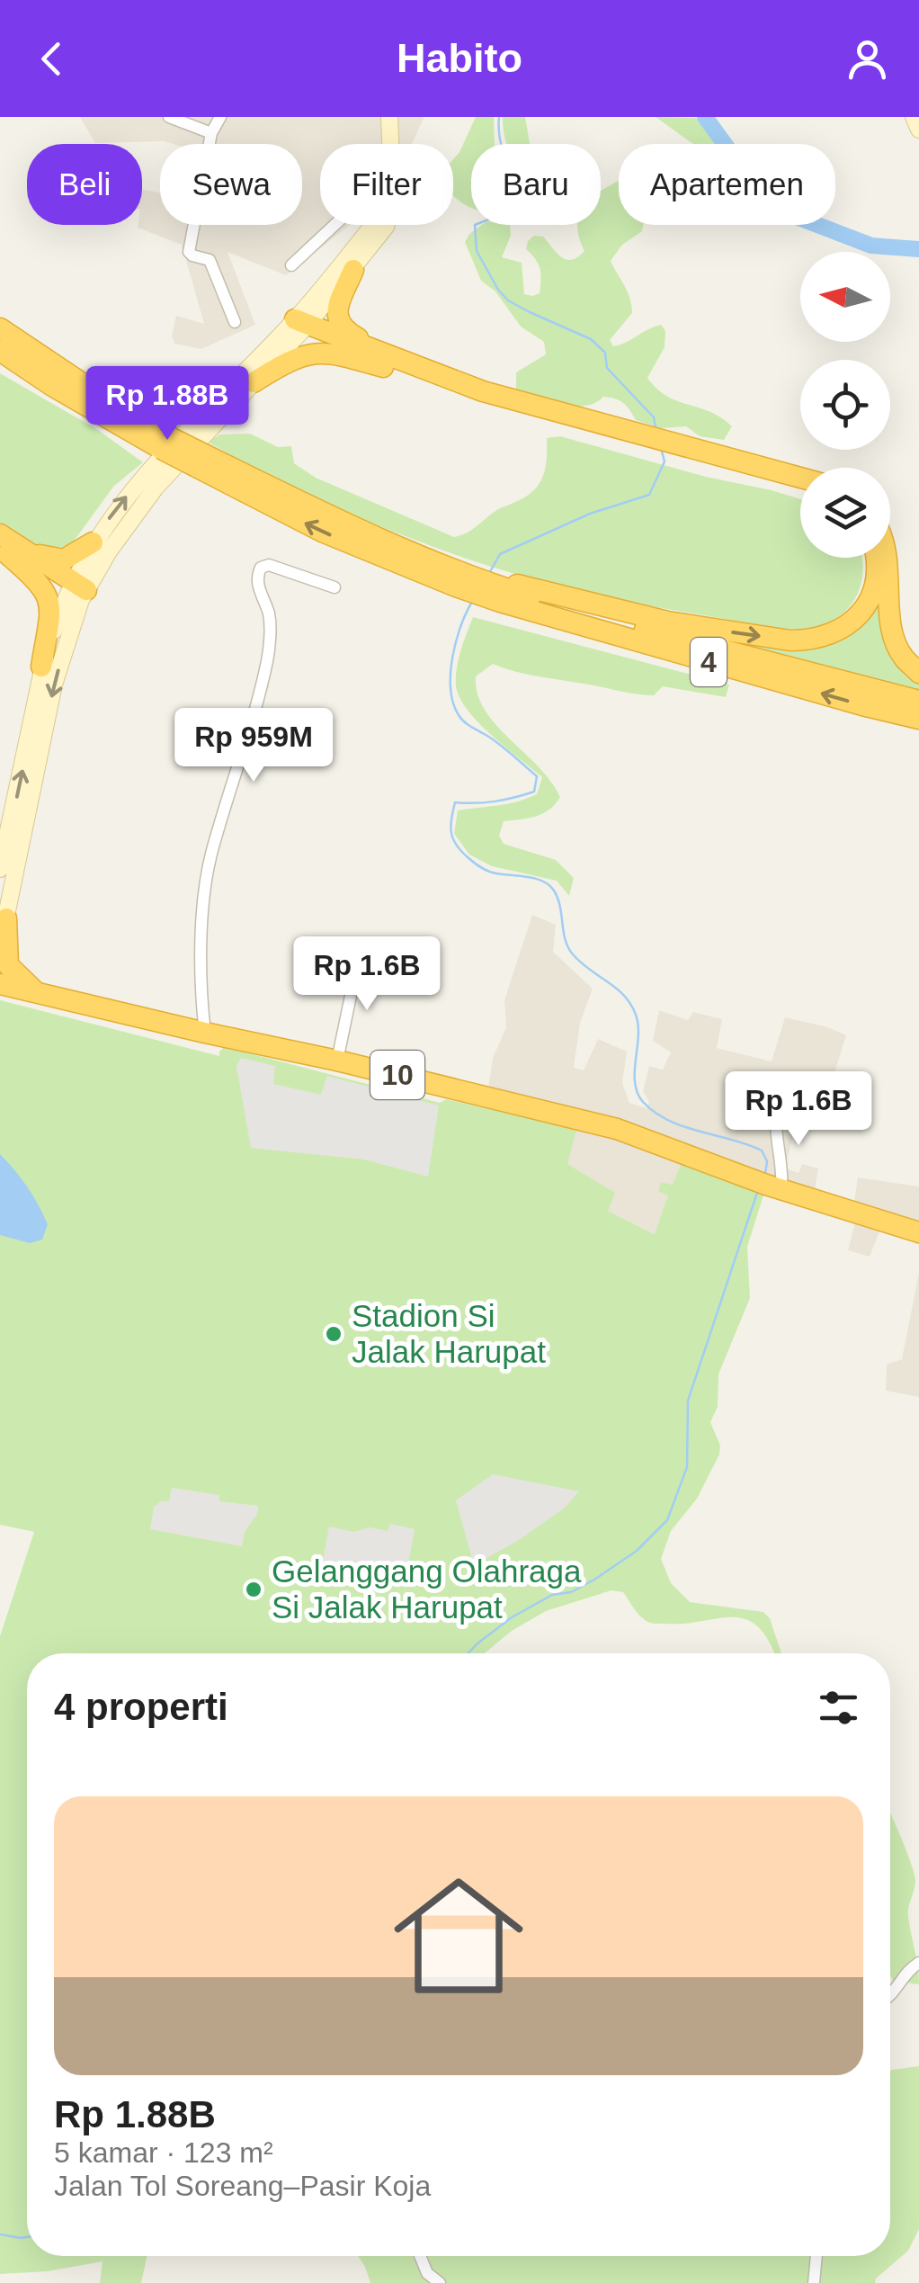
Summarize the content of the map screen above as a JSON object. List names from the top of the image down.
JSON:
{
  "streets": {
    "highway": ["4", "10"]
  },
  "places": ["Stadion Si Jalak Harupat", "Gelanggang Olahraga Si Jalak Harupat"],
  "north": "left",
  "page": {
    "header": "Habito",
    "chip": [
      "Beli",
      "Sewa",
      "Filter",
      "Baru",
      "Apartemen"
    ],
    "price": [
      "Rp 1.88B",
      "Rp 959M",
      "Rp 1.6B",
      "Rp 1.6B"
    ],
    "heading": "4 properti",
    "list": [
      {
        "name": "Rp 1.88B",
        "note": "5 kamar · 123 m² · Jalan Tol Soreang–Pasir Koja"
      }
    ]
  }
}
